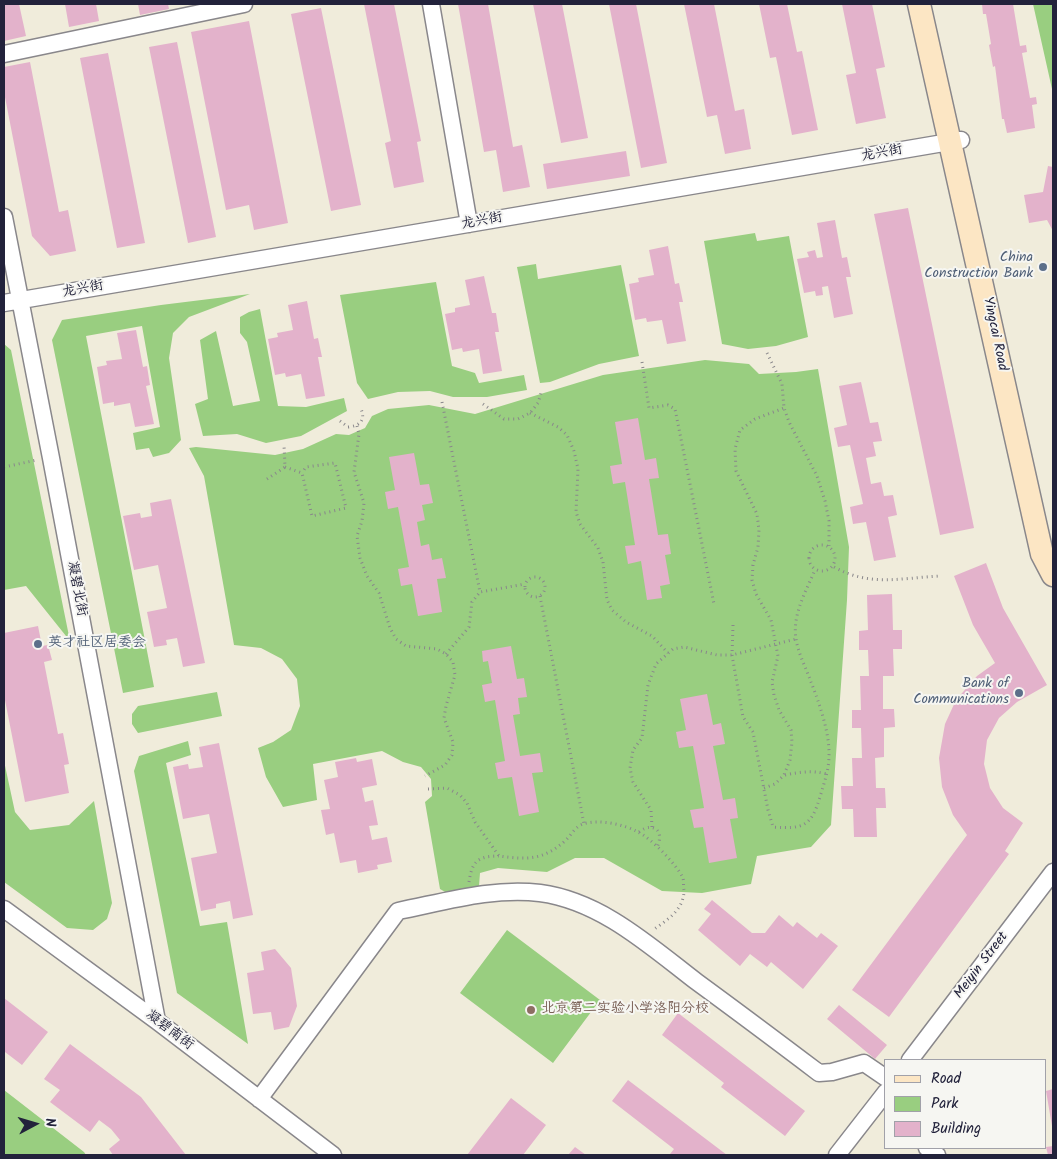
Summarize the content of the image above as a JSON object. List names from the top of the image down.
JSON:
{
  "streets": {
    "main road": ["Yingcai Road"],
    "street": [
      "龙兴街",
      "凝碧北街",
      "Meiyin Street",
      "凝碧南街"
    ]
  },
  "crossings": [
    ["龙兴街", "Yingcai Road"],
    ["龙兴街", "凝碧北街"],
    ["凝碧北街", "凝碧南街"]
  ],
  "places": [
    "China Construction Bank",
    "英才社区居委会",
    "Bank of Communications",
    "北京第二实验小学洛阳分校"
  ],
  "legend": ["Road", "Park", "Building"],
  "north": "right"
}
